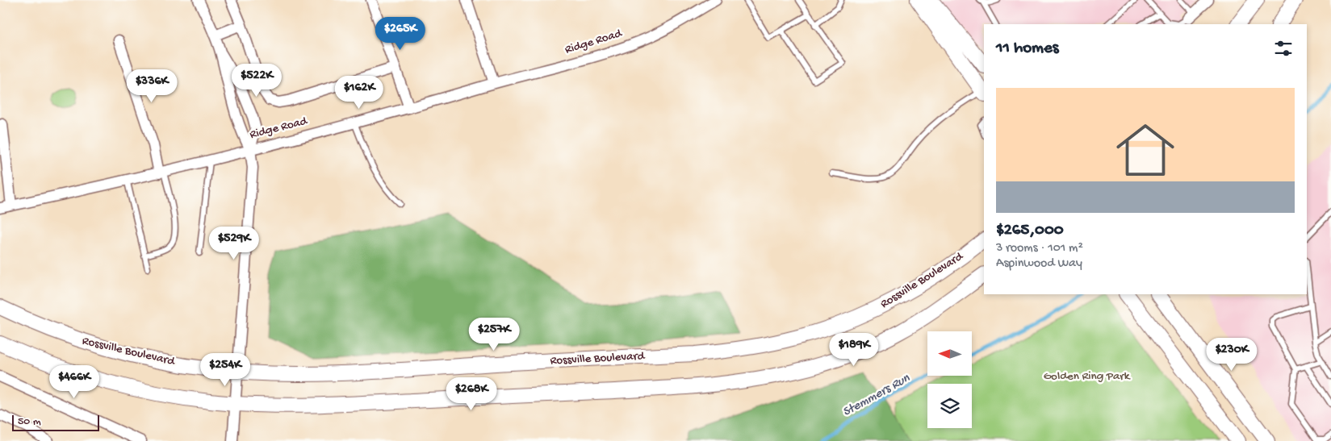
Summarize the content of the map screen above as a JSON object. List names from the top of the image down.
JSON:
{
  "streets": {
    "main road": ["Rossville Boulevard"],
    "street": ["Ridge Road"]
  },
  "water": ["Stemmers Run"],
  "parks": ["Golden Ring Park"],
  "scale_bar": "50 m",
  "north": "left",
  "page": {
    "price": [
      "$265K",
      "$522K",
      "$336K",
      "$162K",
      "$529K",
      "$257K",
      "$189K",
      "$230K",
      "$254K",
      "$466K",
      "$268K"
    ],
    "heading": "11 homes",
    "list": [
      {
        "name": "$265,000",
        "note": "3 rooms · 101 m² · Aspinwood Way"
      }
    ],
    "scale": "50 m"
  }
}
